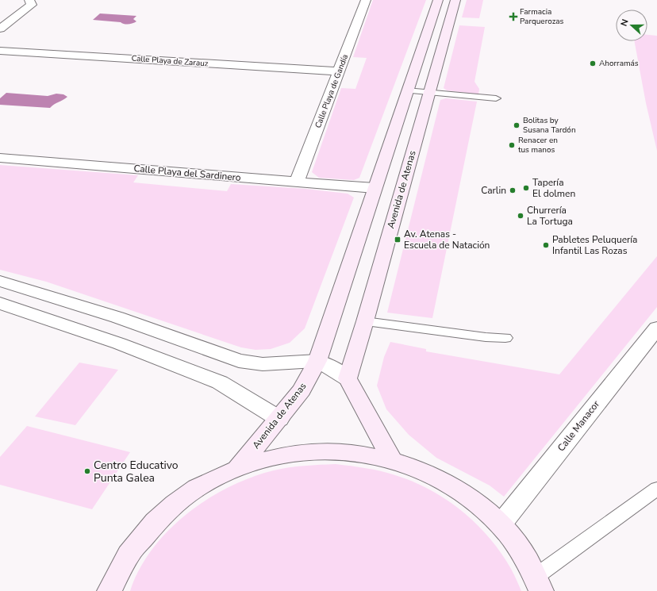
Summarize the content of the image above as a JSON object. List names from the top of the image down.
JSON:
{
  "streets": {
    "main road": ["Avenida de Atenas"],
    "street": [
      "Calle Playa de Zarauz",
      "Calle Playa de Gandía",
      "Calle Playa del Sardinero",
      "Calle Manacor"
    ]
  },
  "crossings": [
    ["Calle Playa de Zarauz", "Calle Playa de Gandía"],
    ["Calle Playa de Gandía", "Calle Playa del Sardinero"],
    ["Calle Playa del Sardinero", "Avenida de Atenas"]
  ],
  "places": {
    "health": ["Farmacia Parquerozas"],
    "other": [
      "Ahorramás",
      "Bolitas by Susana Tardón",
      "Renacer en tus manos",
      "Tapería El dolmen",
      "Carlin",
      "Churrería La Tortuga",
      "Pabletes Peluquería Infantil Las Rozas",
      "Centro Educativo Punta Galea"
    ],
    "transit": ["Av. Atenas - Escuela de Natación"]
  },
  "north": "left"
}
